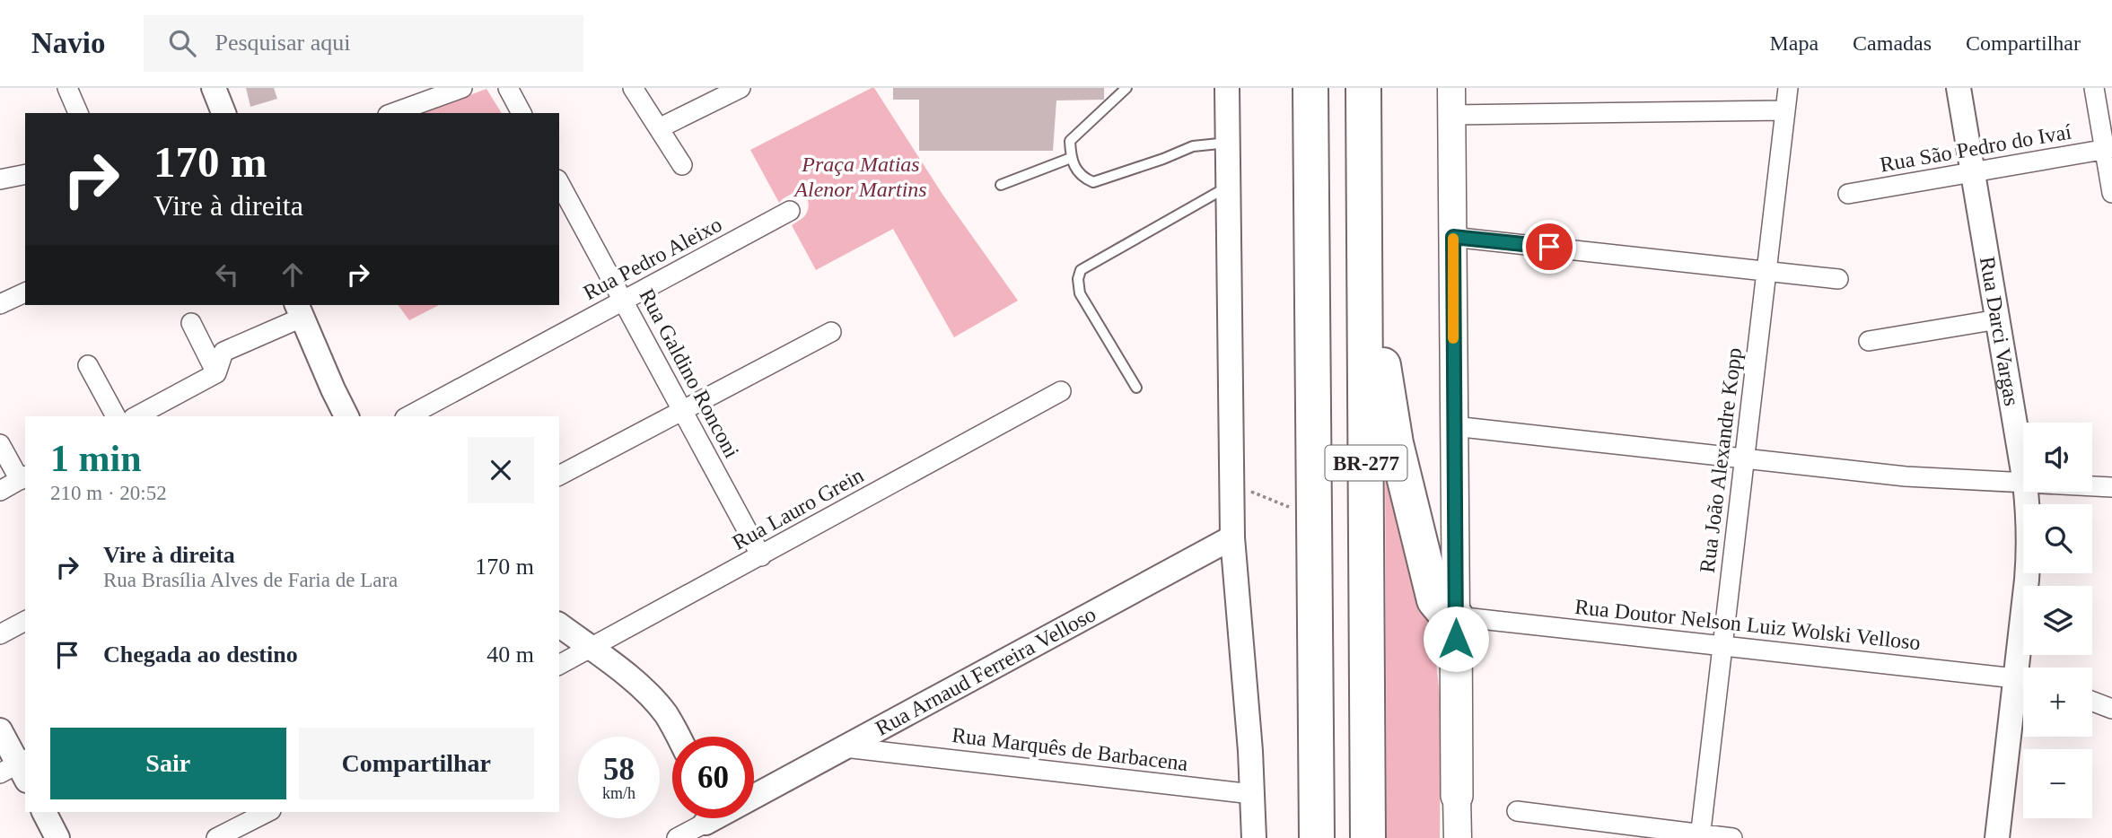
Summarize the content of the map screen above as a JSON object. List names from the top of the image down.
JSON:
{
  "streets": {
    "highway": ["BR-277"],
    "street": [
      "Rua São Pedro do Ivaí",
      "Rua Pedro Aleixo",
      "Rua Darci Vargas",
      "Rua Galdino Ronconi",
      "Rua João Alexandre Kopp",
      "Rua Lauro Grein",
      "Rua Doutor Nelson Luiz Wolski Velloso",
      "Rua Arnaud Ferreira Velloso",
      "Rua Marquês de Barbacena"
    ]
  },
  "crossings": [
    ["Rua São Pedro do Ivaí", "Rua Darci Vargas"],
    ["Rua Pedro Aleixo", "Rua Galdino Ronconi"],
    ["Rua Galdino Ronconi", "Rua Lauro Grein"],
    ["Rua João Alexandre Kopp", "Rua Doutor Nelson Luiz Wolski Velloso"],
    ["Rua Arnaud Ferreira Velloso", "Rua Marquês de Barbacena"]
  ],
  "parks": ["Praça Matias Alenor Martins"],
  "page": {
    "header": "Navio",
    "search": "Pesquisar aqui",
    "nav": ["Mapa", "Camadas", "Compartilhar"],
    "turn": ["170 m", "Vire à direita"],
    "heading": ["1 min", "210 m · 20:52"],
    "map_buttons": ["+", "−"],
    "list": [
      {
        "name": "Vire à direita",
        "note": "Rua Brasília Alves de Faria de Lara",
        "value": "170 m"
      },
      {
        "name": "Chegada ao destino",
        "value": "40 m"
      }
    ],
    "buttons": ["Sair", "Compartilhar"],
    "speed": "58 km/h",
    "limit": "60"
  }
}
